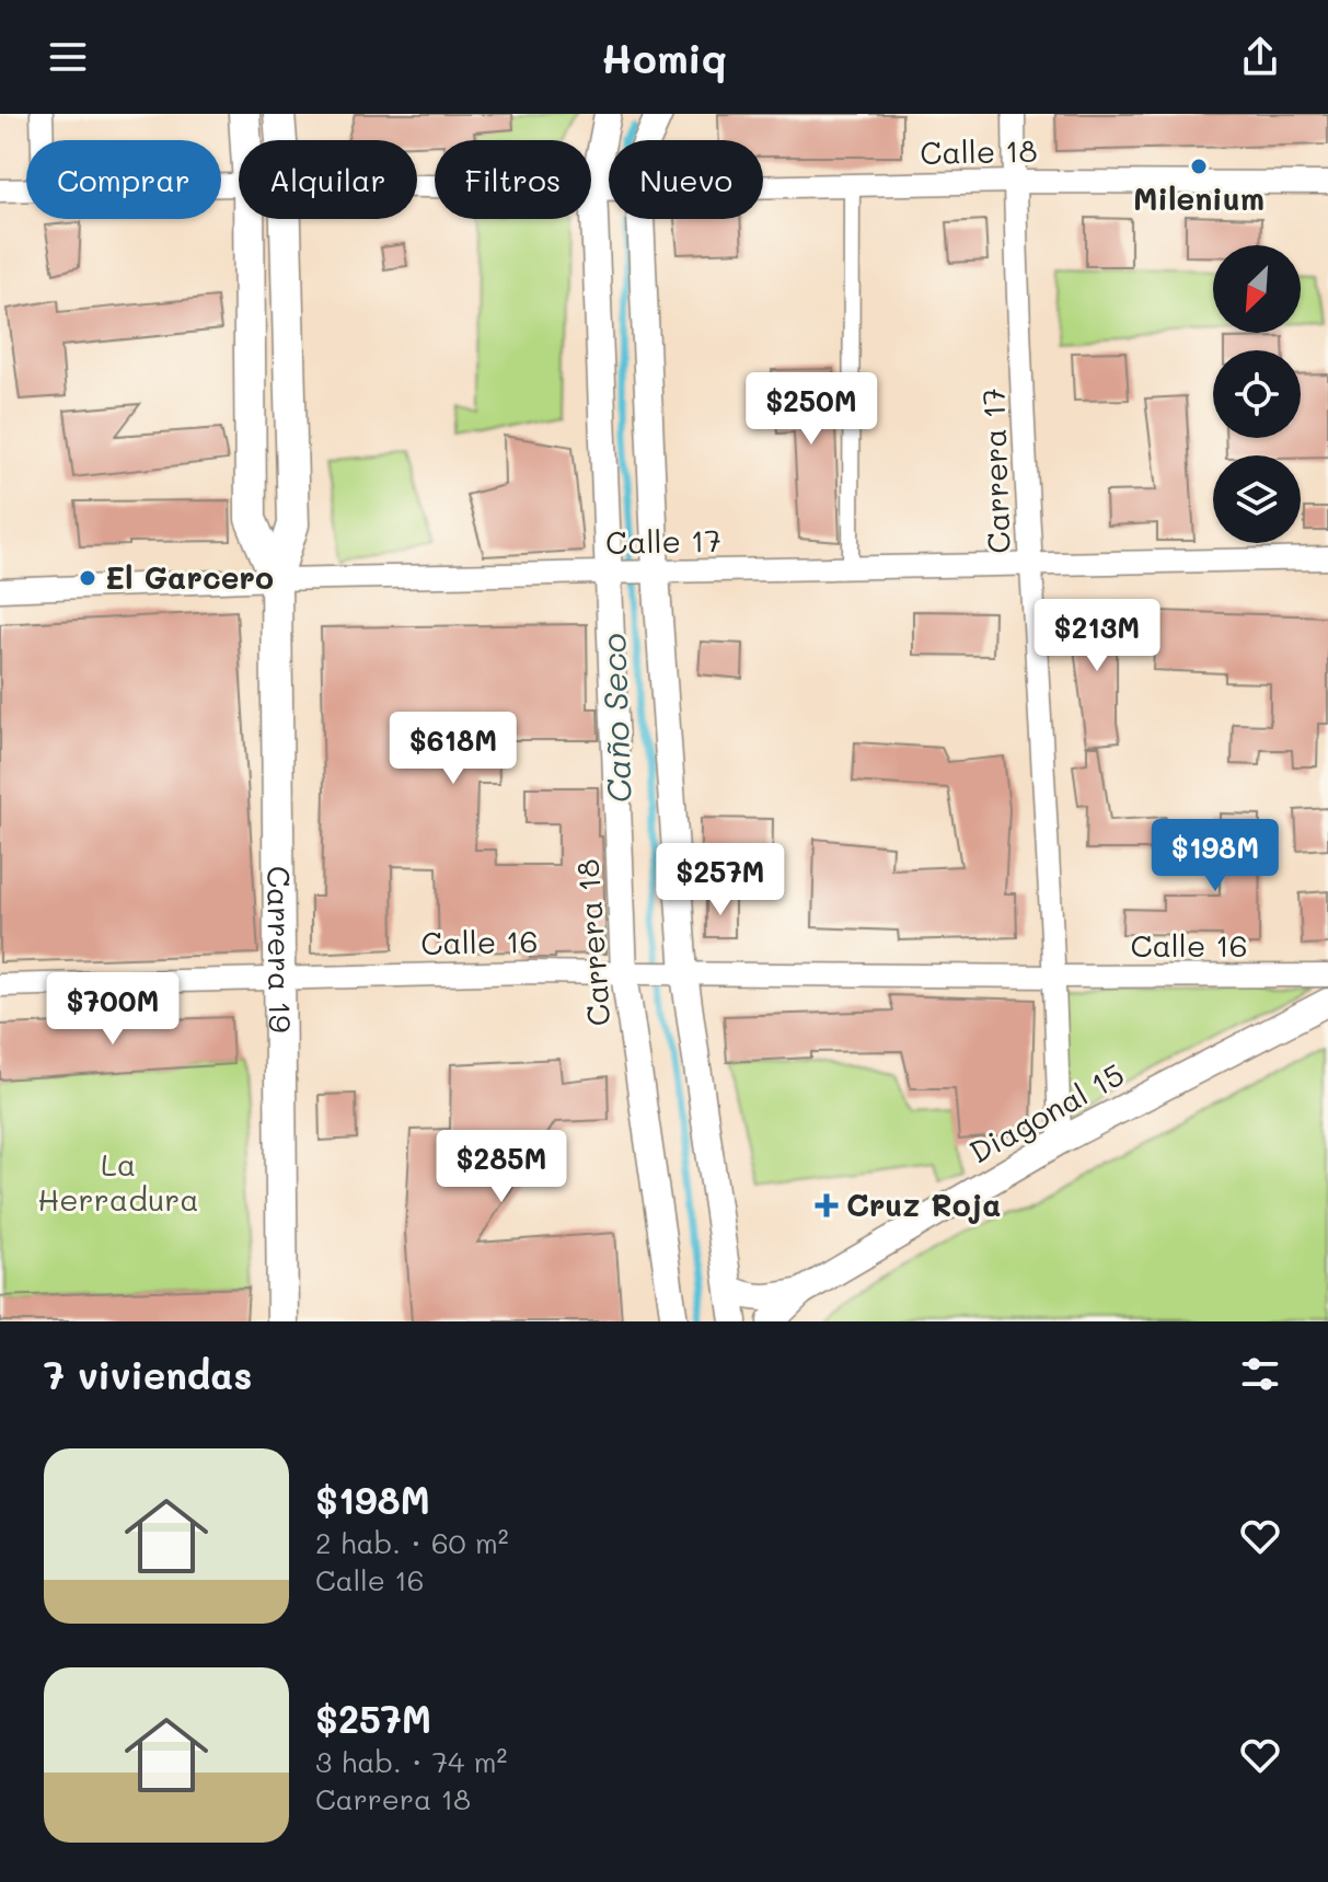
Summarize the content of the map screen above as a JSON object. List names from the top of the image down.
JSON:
{
  "streets": {
    "main road": ["Carrera 19"],
    "street": [
      "Calle 18",
      "Carrera 17",
      "Calle 17",
      "Calle 16",
      "Carrera 18",
      "Diagonal 15"
    ]
  },
  "crossings": [
    ["Calle 18", "Carrera 17"],
    ["Calle 18", "Carrera 18"],
    ["Carrera 17", "Calle 17"],
    ["Carrera 17", "Calle 16"],
    ["Carrera 17", "Diagonal 15"],
    ["Calle 17", "Carrera 18"],
    ["Calle 17", "Carrera 19"],
    ["Calle 16", "Carrera 18"],
    ["Calle 16", "Carrera 19"]
  ],
  "water": ["Caño Seco"],
  "parks": ["La Herradura"],
  "places": {
    "other": ["Milenium", "El Garcero"],
    "health": ["Cruz Roja"]
  },
  "north": "bottom left",
  "page": {
    "header": "Homiq",
    "chip": [
      "Comprar",
      "Alquilar",
      "Filtros",
      "Nuevo"
    ],
    "price": [
      "$250M",
      "$213M",
      "$618M",
      "$198M",
      "$257M",
      "$700M",
      "$285M"
    ],
    "heading": "7 viviendas",
    "list": [
      {
        "name": "$198M",
        "note": "2 hab. · 60 m² · Calle 16"
      },
      {
        "name": "$257M",
        "note": "3 hab. · 74 m² · Carrera 18"
      }
    ]
  }
}
